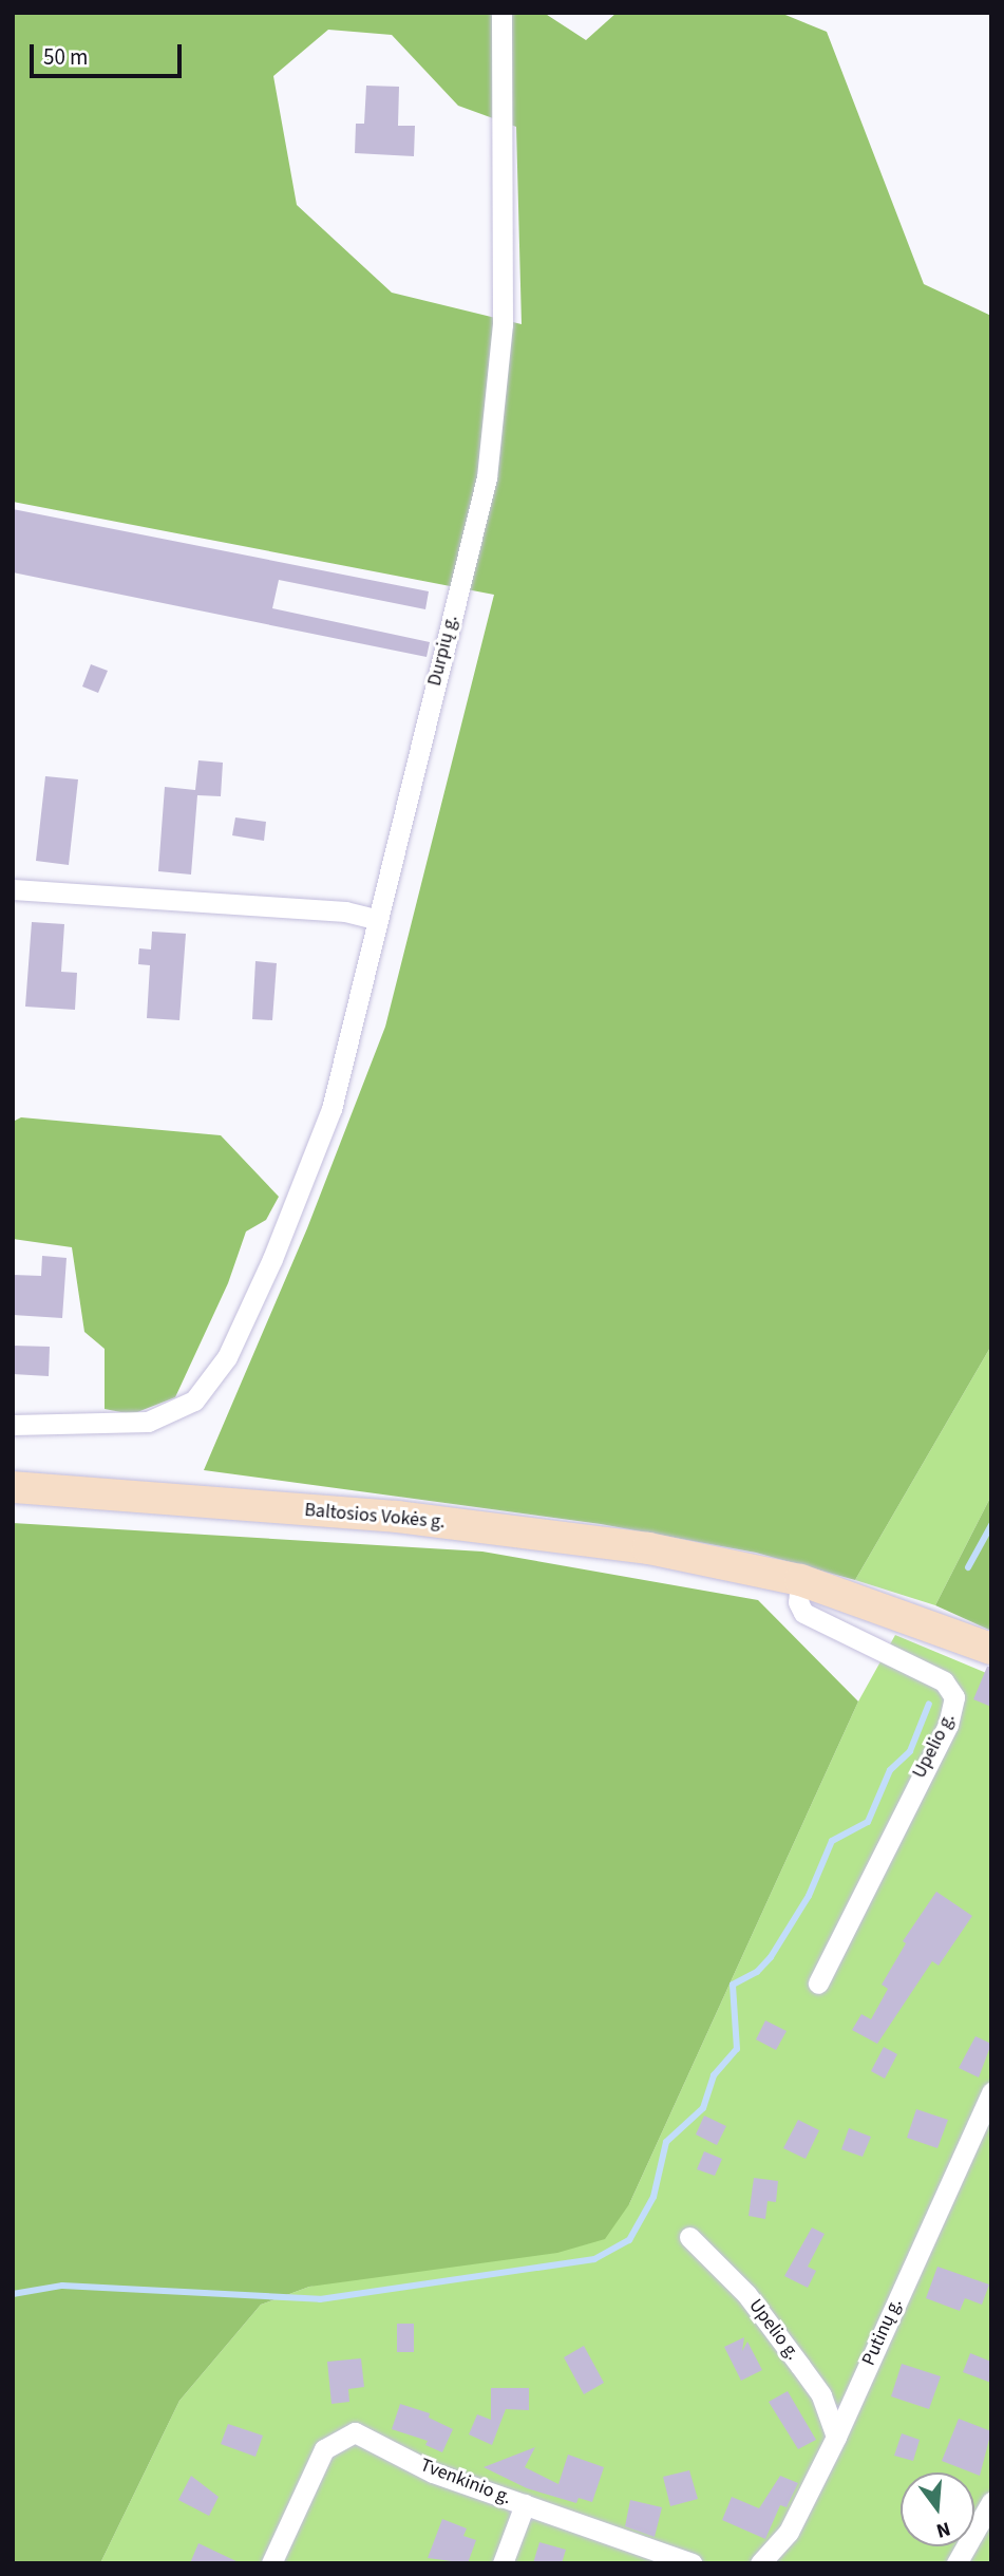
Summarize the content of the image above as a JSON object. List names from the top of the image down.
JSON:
{
  "streets": {
    "main road": ["Baltosios Vokės g."],
    "street": [
      "Durpių g.",
      "Upelio g.",
      "Putinų g.",
      "Tvenkinio g."
    ]
  },
  "crossings": [
    ["Baltosios Vokės g.", "Upelio g."],
    ["Upelio g.", "Putinų g."]
  ],
  "scale_bar": "50 m",
  "north": "bottom"
}
